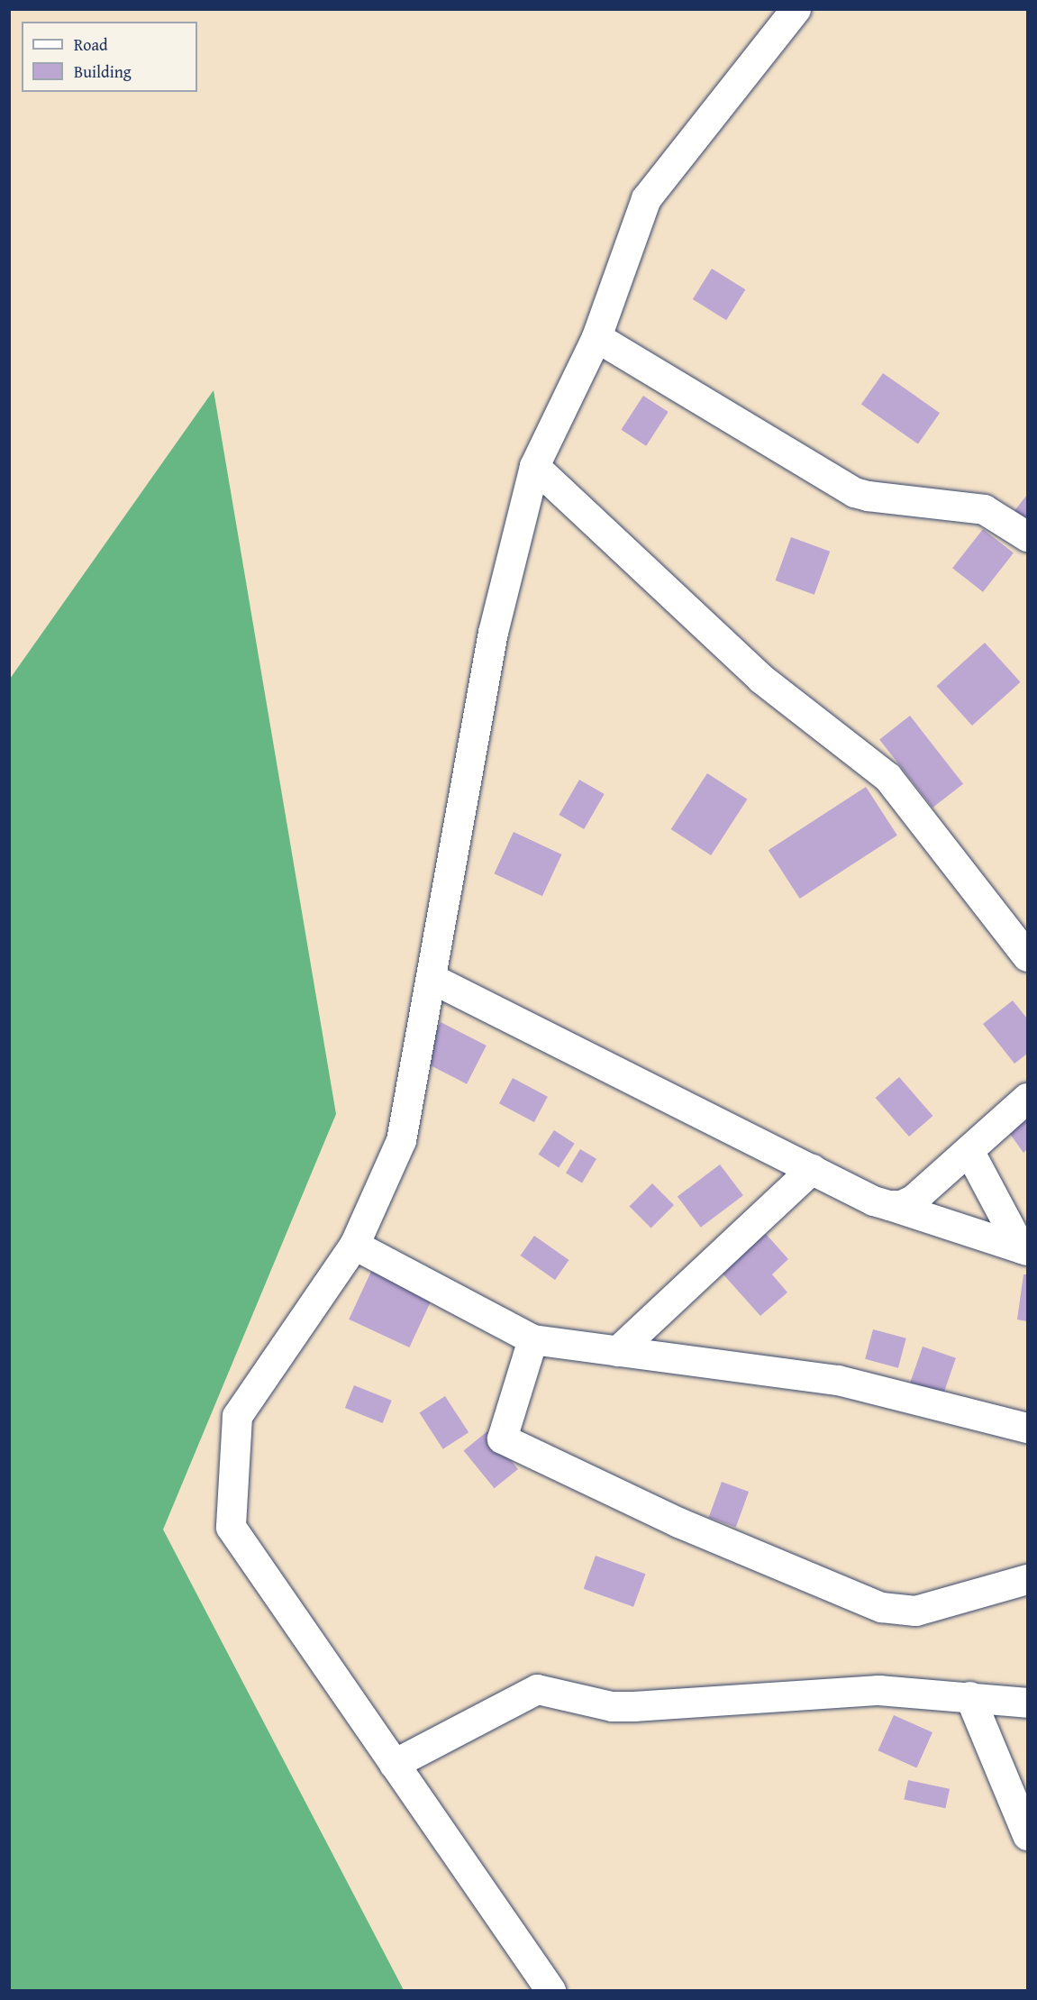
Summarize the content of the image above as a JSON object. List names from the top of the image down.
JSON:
{
  "legend": ["Road", "Building"]
}
